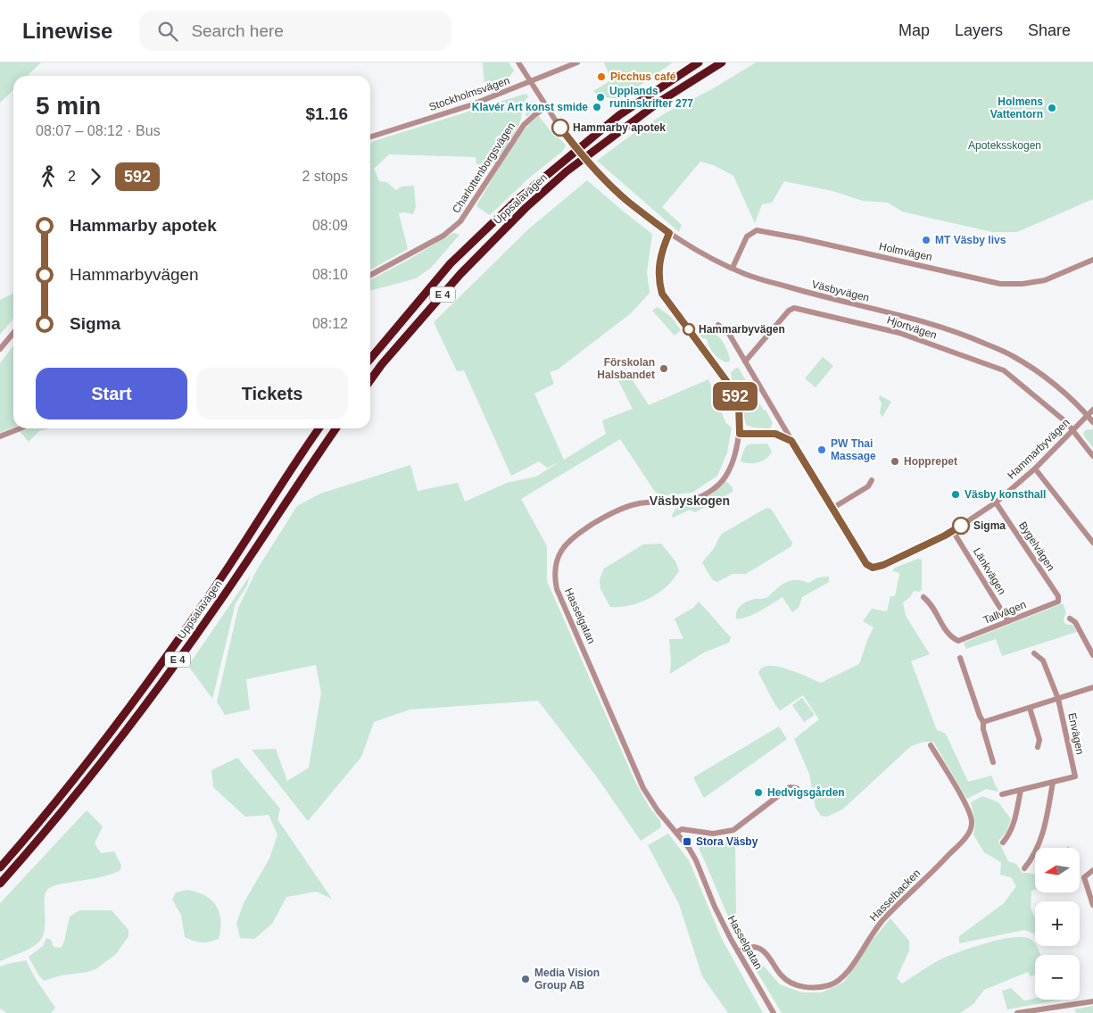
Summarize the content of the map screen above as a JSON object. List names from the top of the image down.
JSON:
{
  "streets": {
    "highway": ["Uppsalavägen", "E 4"],
    "street": [
      "Stockholmsvägen",
      "Charlottenborgsvägen",
      "Holmvägen",
      "Väsbyvägen",
      "Hjortvägen",
      "Hammarbyvägen",
      "Bygelvägen",
      "Länkvägen",
      "Tallvägen",
      "Hasselgatan",
      "Envägen",
      "Hasselbacken"
    ]
  },
  "crossings": [
    ["Holmvägen", "Väsbyvägen"],
    ["Väsbyvägen", "Hammarbyvägen"],
    ["Väsbyvägen", "Hasselgatan"],
    ["Hjortvägen", "Hammarbyvägen"],
    ["Hammarbyvägen", "Bygelvägen"],
    ["Hammarbyvägen", "Länkvägen"],
    ["Bygelvägen", "Tallvägen"],
    ["Länkvägen", "Tallvägen"],
    ["Hasselgatan", "Hasselbacken"]
  ],
  "districts": ["Väsbyskogen"],
  "parks": ["Apoteksskogen"],
  "places": {
    "other": [
      "Picchus café",
      "Upplands runinskrifter 277",
      "Klavér Art konst smide",
      "Holmens Vattentorn",
      "Hammarby apotek",
      "MT Väsby livs",
      "Hammarbyvägen",
      "Förskolan Halsbandet",
      "PW Thai Massage",
      "Hopprepet",
      "Väsby konsthall",
      "Sigma",
      "Hedvigsgården",
      "Media Vision Group AB"
    ],
    "transit": ["Stora Väsby"]
  },
  "lines": ["bus line 592"],
  "north": "left",
  "page": {
    "header": "Linewise",
    "search": "Search here",
    "nav": ["Map", "Layers", "Share"],
    "on_map": "592",
    "heading": ["5 min", "08:07 – 08:12 · Bus", "$1.16"],
    "legs": ["2", "592", "2 stops"],
    "list": [
      {
        "name": "Hammarby apotek",
        "value": "08:09"
      },
      {
        "name": "Hammarbyvägen",
        "value": "08:10"
      },
      {
        "name": "Sigma",
        "value": "08:12"
      }
    ],
    "buttons": ["Start", "Tickets"],
    "map_buttons": ["+", "−"]
  }
}
